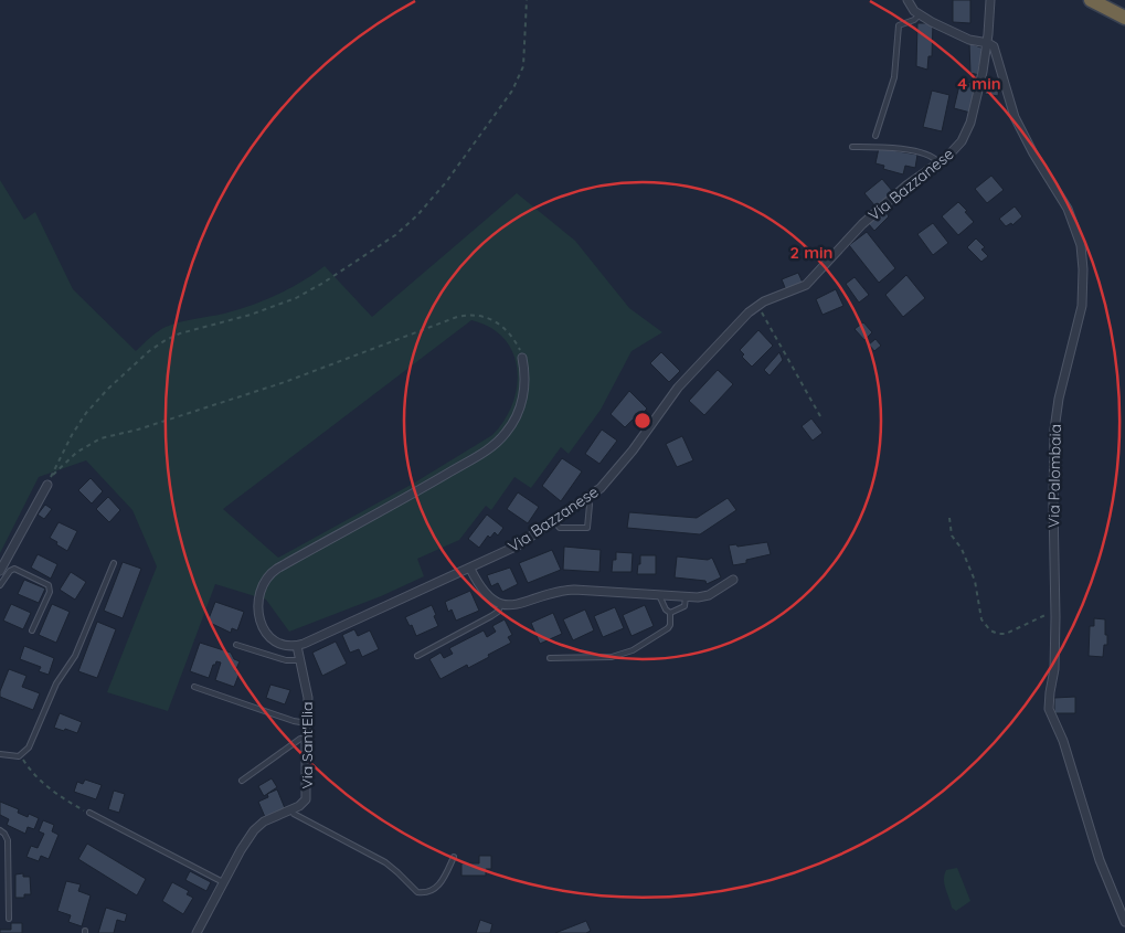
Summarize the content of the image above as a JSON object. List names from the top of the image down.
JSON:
{
  "streets": {
    "street": ["Via Bazzanese", "Via Palombaia", "Via Sant'Elia"]
  },
  "crossings": [
    ["Via Bazzanese", "Via Palombaia"],
    ["Via Bazzanese", "Via Sant'Elia"]
  ],
  "rings": ["4 min", "2 min"]
}
